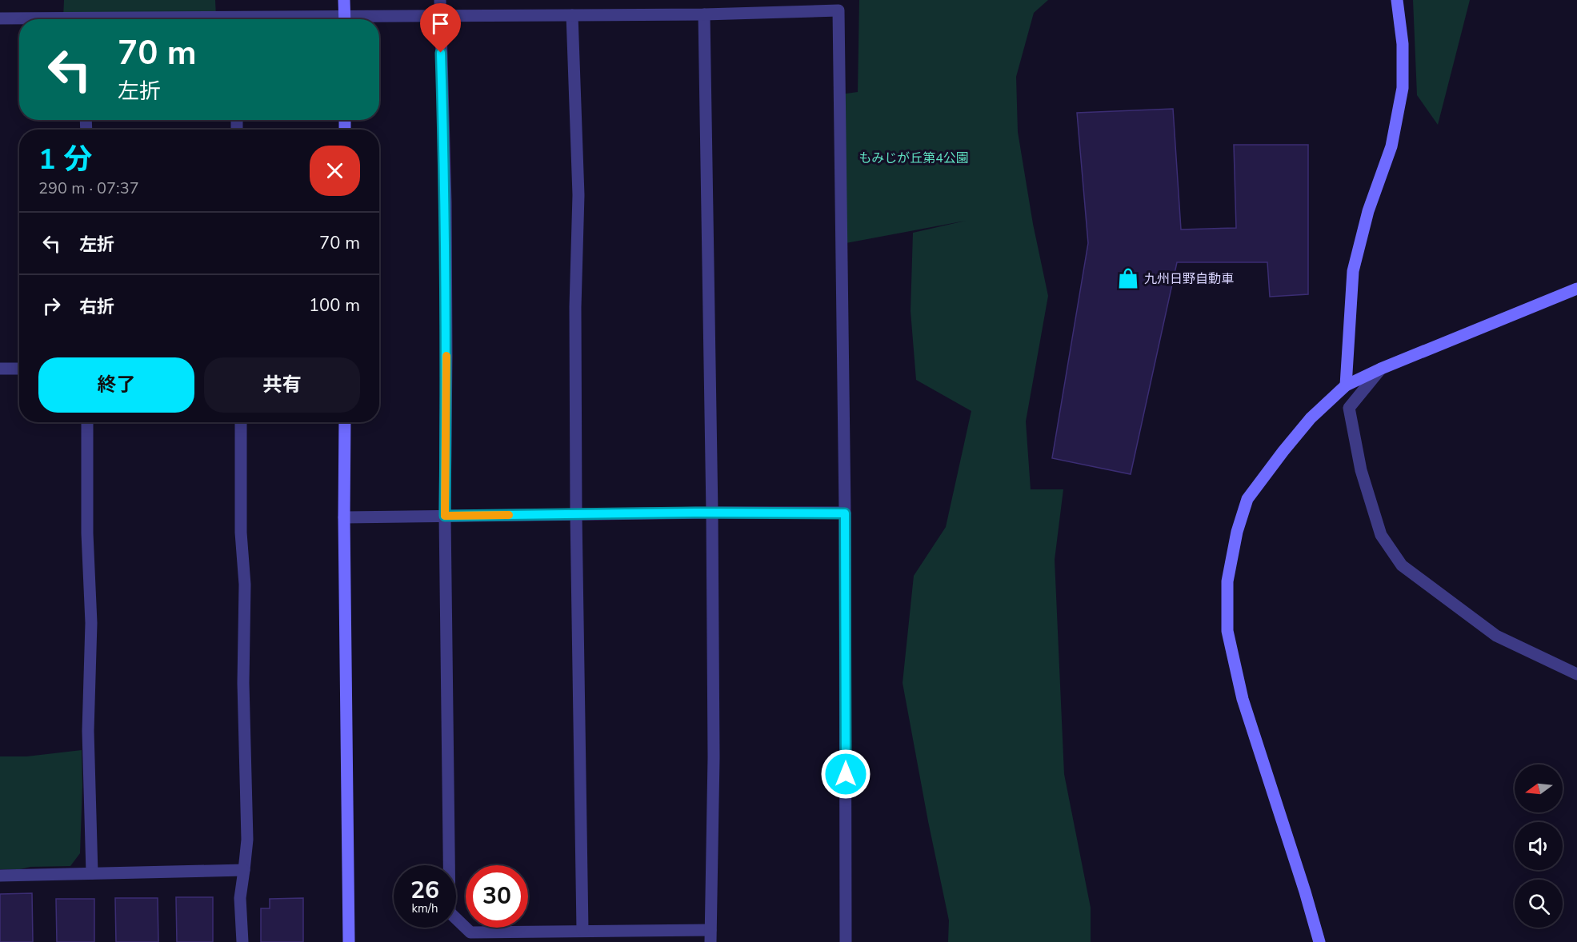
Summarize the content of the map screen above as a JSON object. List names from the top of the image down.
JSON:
{
  "parks": ["もみじが丘第4公園"],
  "places": {
    "shop": ["九州日野自動車"]
  },
  "north": "left",
  "page": {
    "turn": ["70 m", "左折"],
    "heading": ["1 分", "290 m · 07:37"],
    "list": [
      {
        "name": "左折",
        "value": "70 m"
      },
      {
        "name": "右折",
        "value": "100 m"
      }
    ],
    "buttons": ["終了", "共有"],
    "speed": "26 km/h",
    "limit": "30"
  }
}
